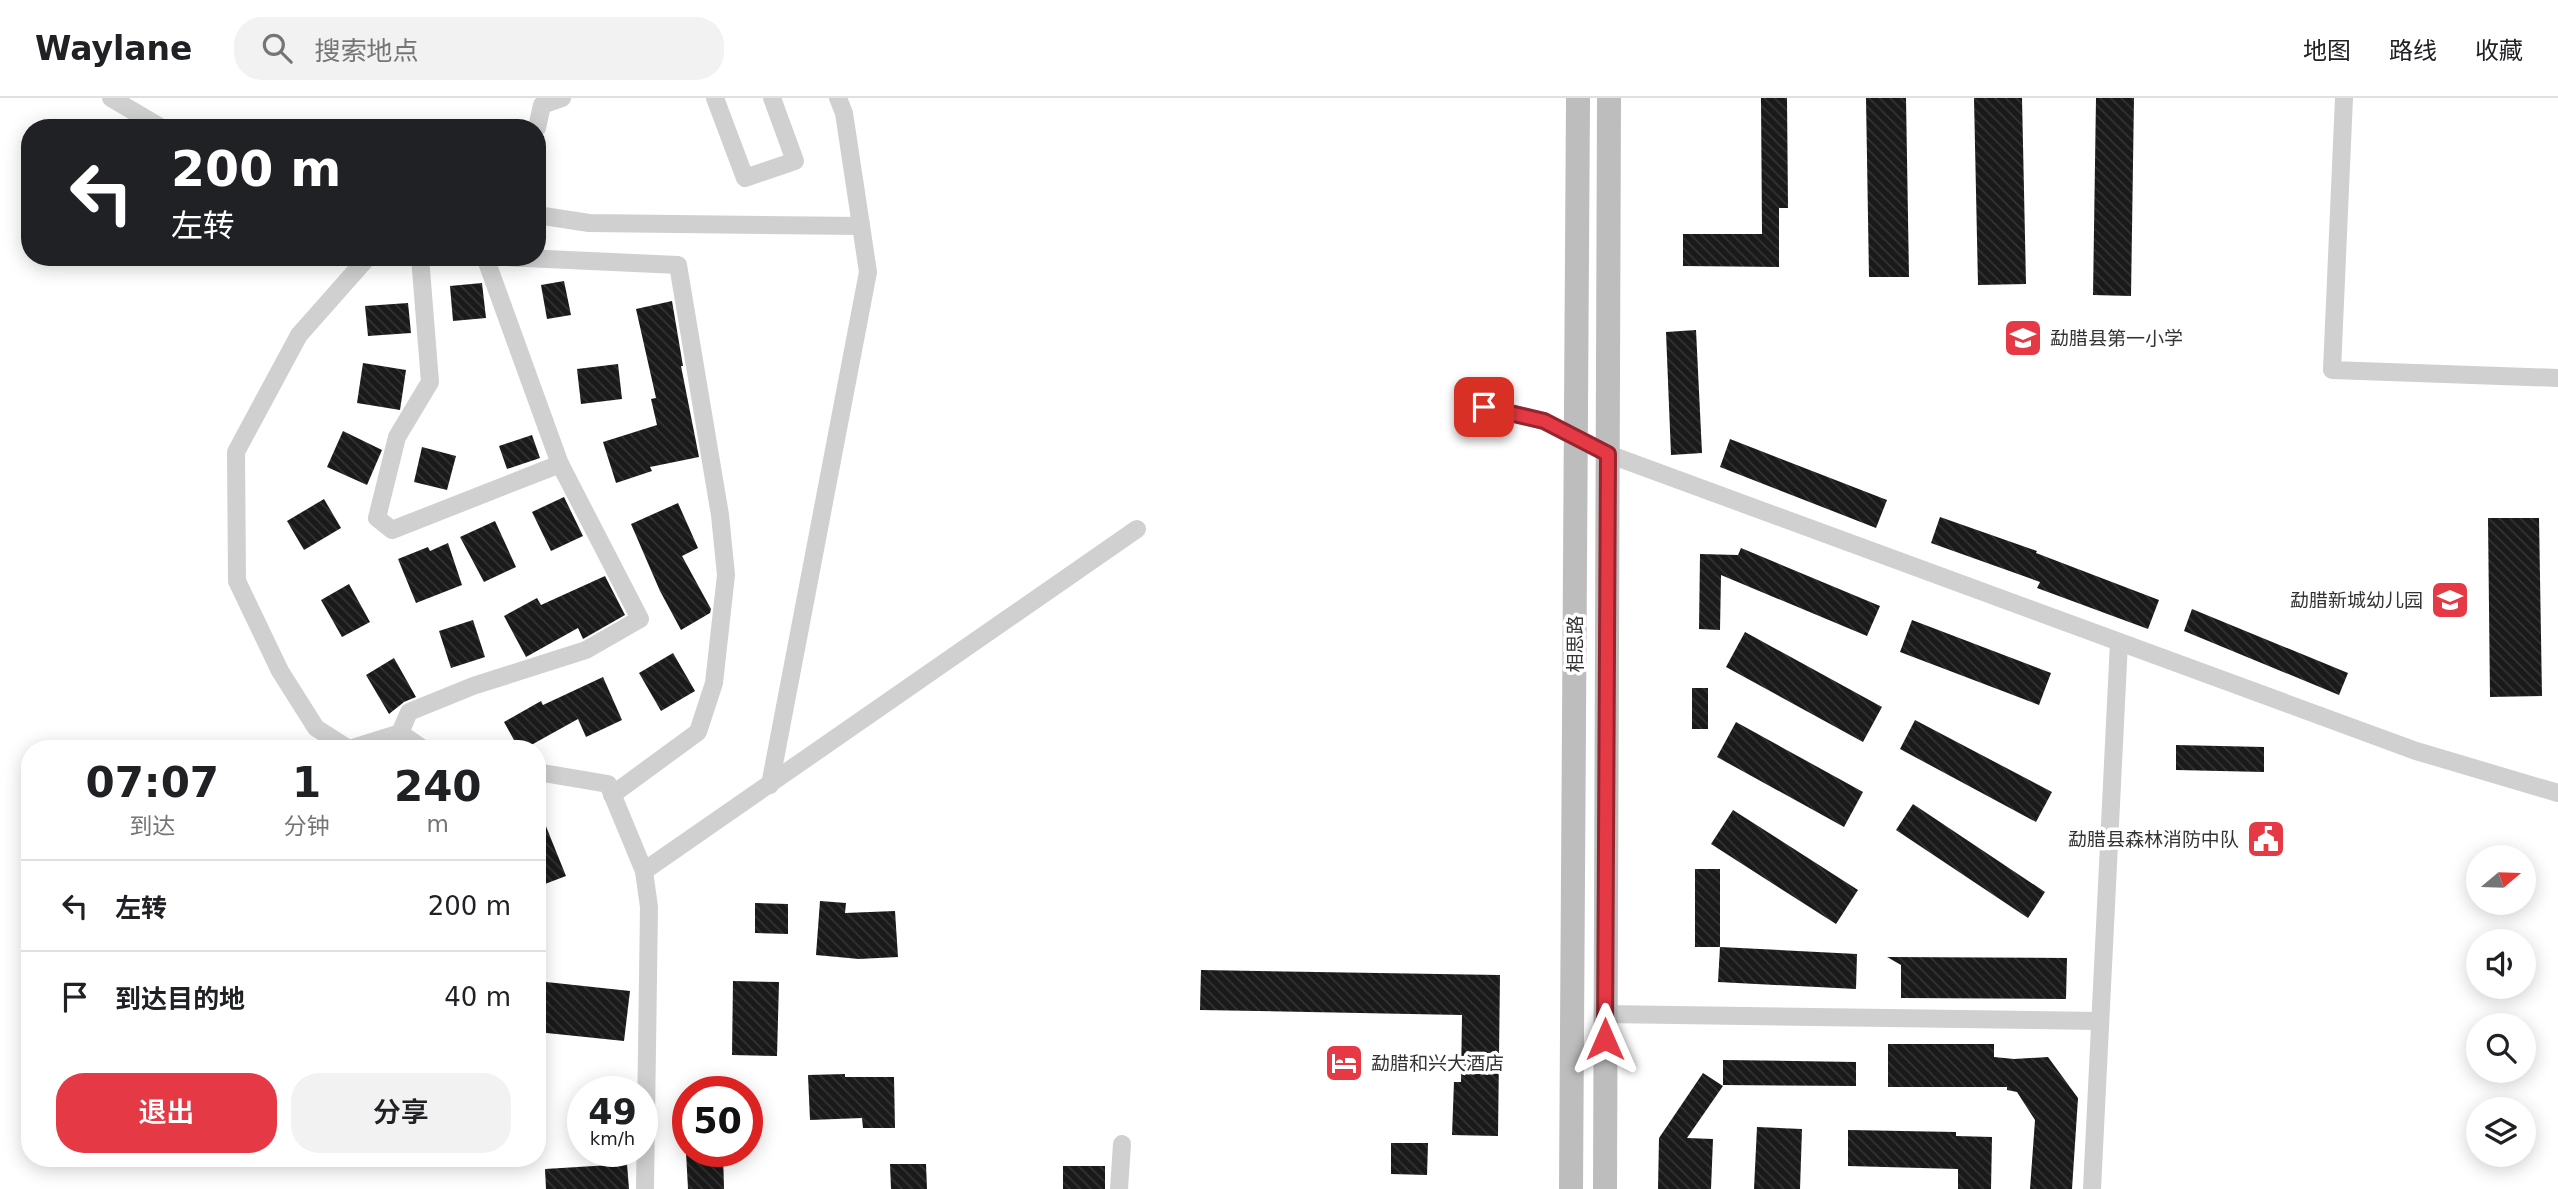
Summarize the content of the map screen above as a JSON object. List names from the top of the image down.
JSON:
{
  "streets": {
    "main road": ["相思路"]
  },
  "places": {
    "school or university": ["勐腊县第一小学", "勐腊新城幼儿园"],
    "public building": ["勐腊县森林消防中队"],
    "hotel": ["勐腊和兴大酒店"]
  },
  "north": "right",
  "page": {
    "header": "Waylane",
    "search": "搜索地点",
    "nav": ["地图", "路线", "收藏"],
    "turn": ["200 m", "左转"],
    "eta": [
      "07:07",
      "到达",
      "1",
      "分钟",
      "240",
      "m"
    ],
    "list": [
      {
        "name": "左转",
        "value": "200 m"
      },
      {
        "name": "到达目的地",
        "value": "40 m"
      }
    ],
    "buttons": ["退出", "分享"],
    "speed": "49 km/h",
    "limit": "50"
  }
}
